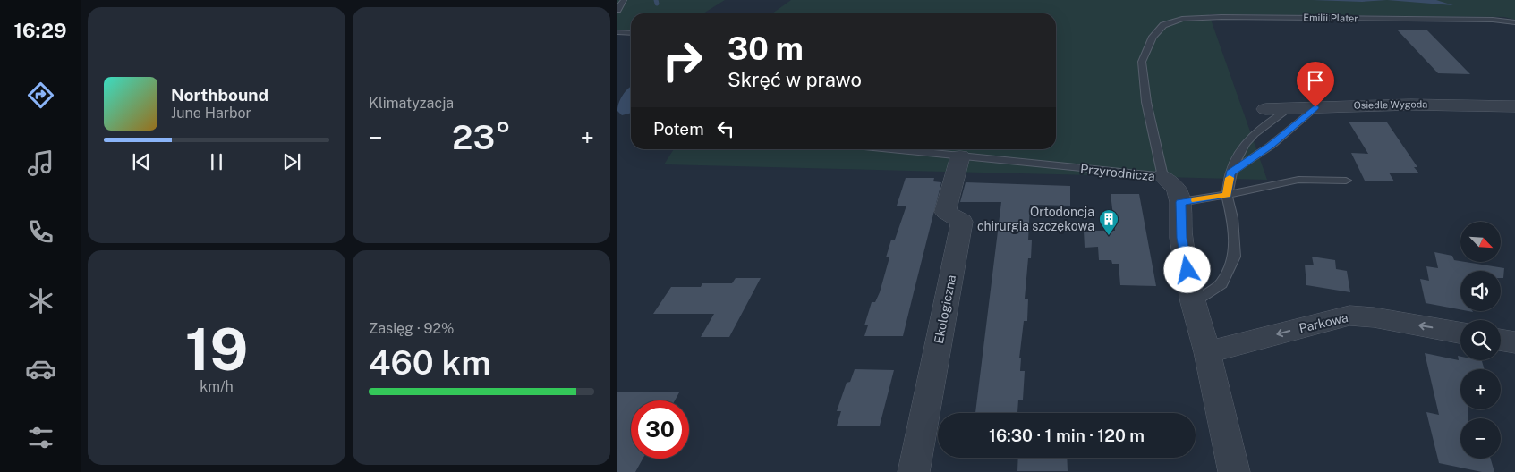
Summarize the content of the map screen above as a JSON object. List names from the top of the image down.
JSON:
{
  "streets": {
    "street": [
      "Osiedle Wygoda",
      "Przyrodnicza",
      "Ekologiczna",
      "Parkowa"
    ],
    "lane": ["Emilii Plater"]
  },
  "crossings": [
    ["Emilii Plater", "Przyrodnicza"],
    ["Przyrodnicza", "Ekologiczna"],
    ["Przyrodnicza", "Parkowa"]
  ],
  "one_way": ["Parkowa"],
  "places": {
    "building": ["Ortodoncja chirurgia szczękowa"]
  },
  "north": "bottom right",
  "page": {
    "tabs": "16:29",
    "tile": [
      "Klimatyzacja",
      ["19", "km/h"],
      ["Zasięg · 92%", "460 km"]
    ],
    "turn": ["30 m", "Skręć w prawo"],
    "song": ["Northbound", "June Harbor"],
    "then": "Potem",
    "heat": ["−", "23°", "+"],
    "map_buttons": ["+", "−"],
    "limit": "30",
    "trip": "16:30 · 1 min · 120 m"
  }
}
